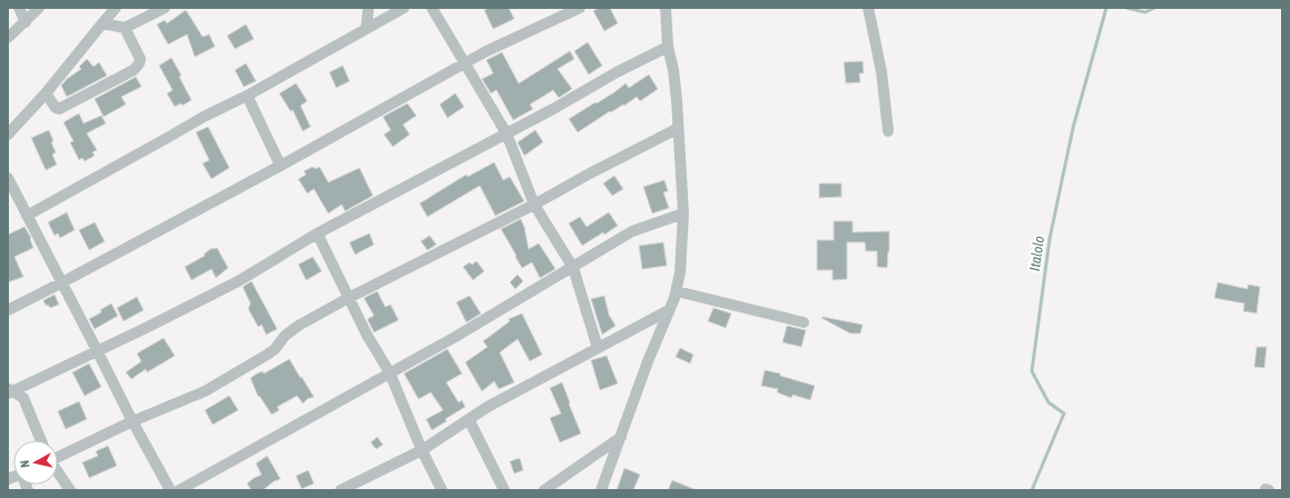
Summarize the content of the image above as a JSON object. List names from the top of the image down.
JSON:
{
  "water": ["Italolo"],
  "north": "left"
}
